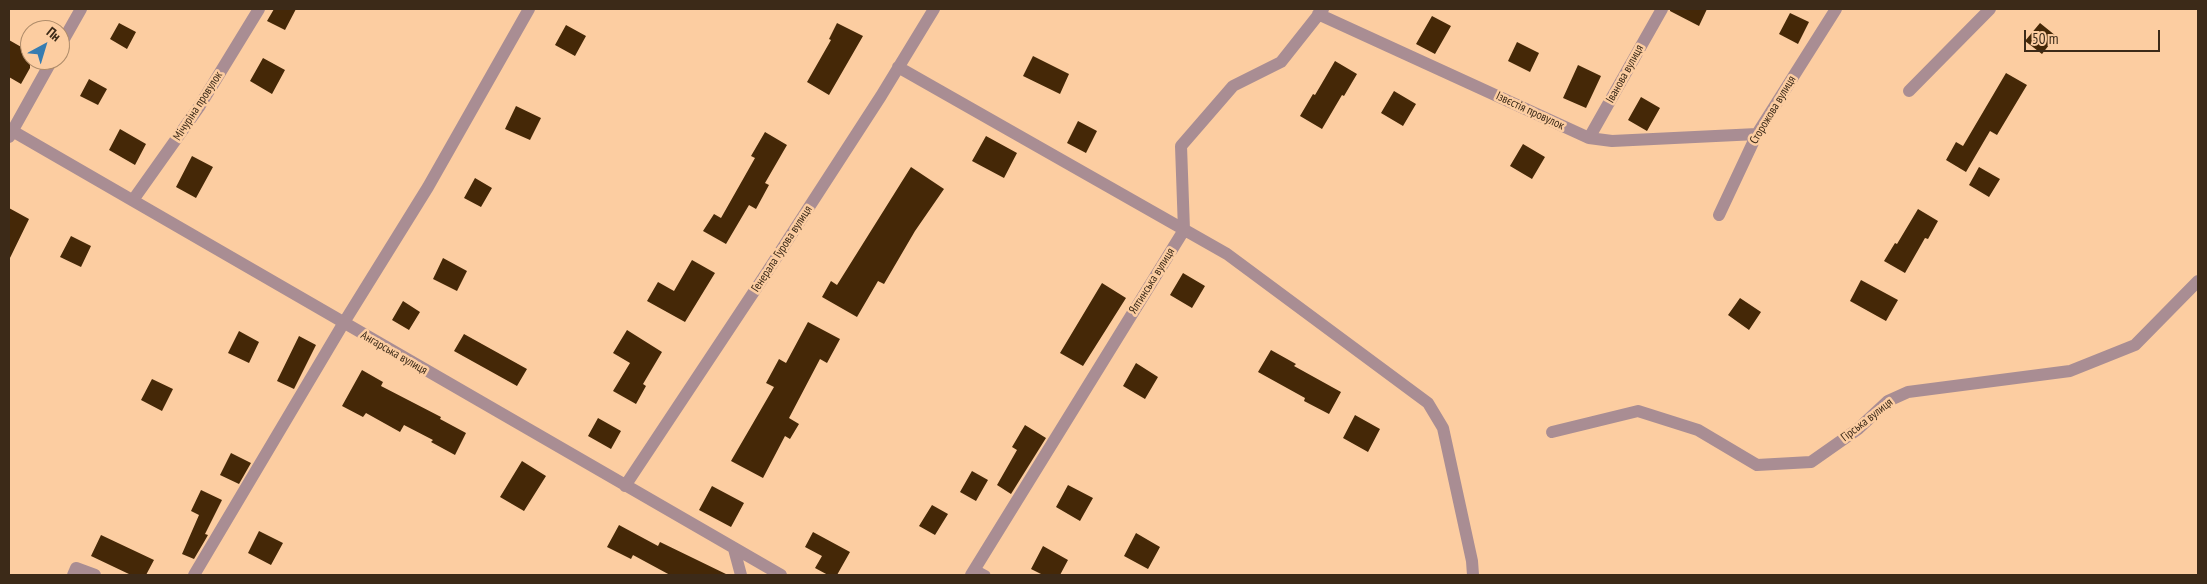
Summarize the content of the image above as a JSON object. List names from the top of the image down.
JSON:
{
  "streets": {
    "street": [
      "Іванова вулиця",
      "Мічуріна провулок",
      "Сторожова вулиця",
      "Ізвєстія провулок",
      "Генерала Гурова вулиця",
      "Ялтинська вулиця",
      "Ангарська вулиця",
      "Гірська вулиця"
    ]
  },
  "crossings": [
    ["Іванова вулиця", "Ізвєстія провулок"],
    ["Мічуріна провулок", "Ангарська вулиця"],
    ["Сторожова вулиця", "Ізвєстія провулок"],
    ["Генерала Гурова вулиця", "Ангарська вулиця"]
  ],
  "scale_bar": "50 m",
  "north": "top right"
}
